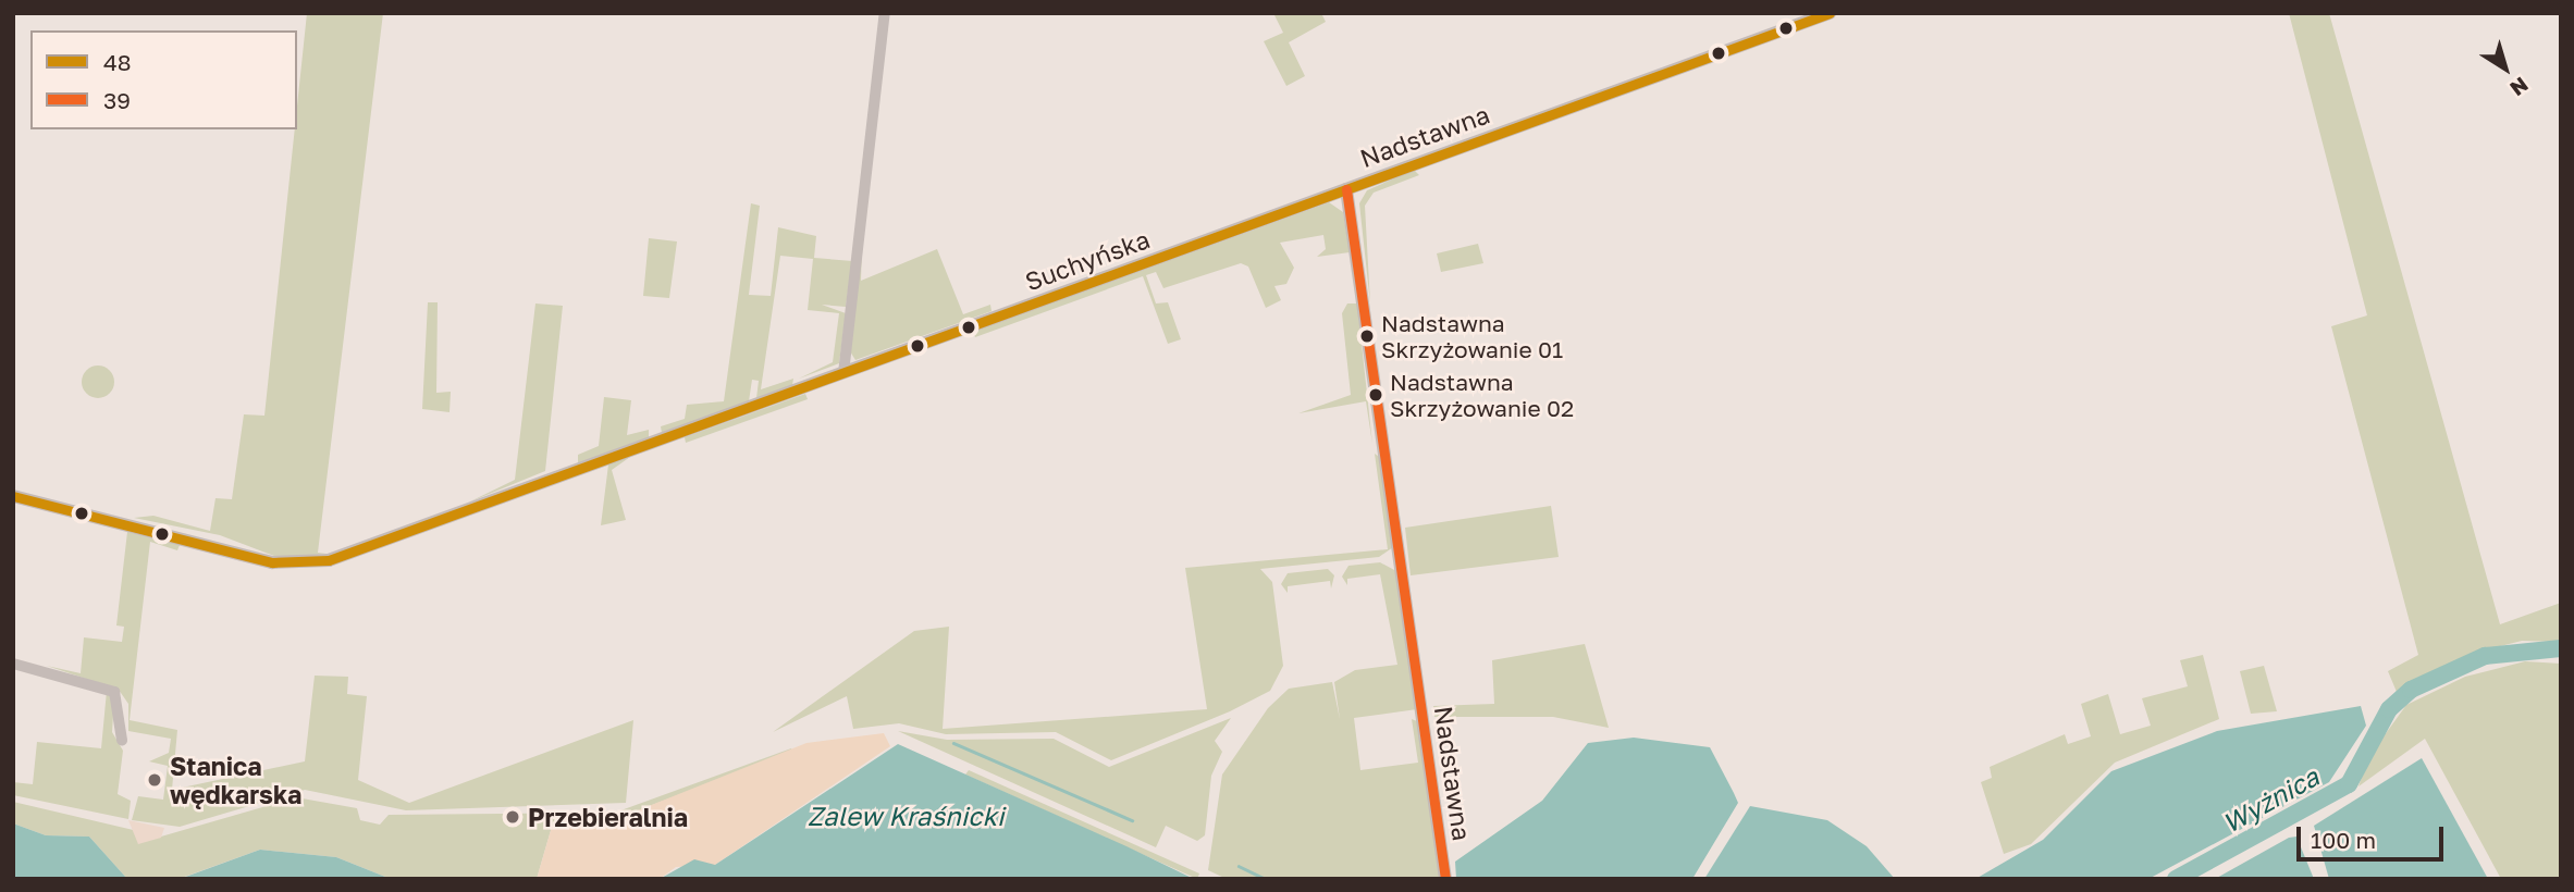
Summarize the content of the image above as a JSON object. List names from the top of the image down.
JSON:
{
  "streets": {
    "street": ["Nadstawna", "Suchyńska"]
  },
  "crossings": [
    ["Nadstawna", "Suchyńska"]
  ],
  "water": ["Wyżnica", "Zalew Kraśnicki"],
  "places": [
    "Nadstawna Skrzyżowanie 01",
    "Nadstawna Skrzyżowanie 02",
    "Stanica wędkarska",
    "Przebieralnia"
  ],
  "lines": ["transit line 48", "transit line 39"],
  "legend": ["48", "39"],
  "scale_bar": "100 m",
  "north": "bottom right"
}
